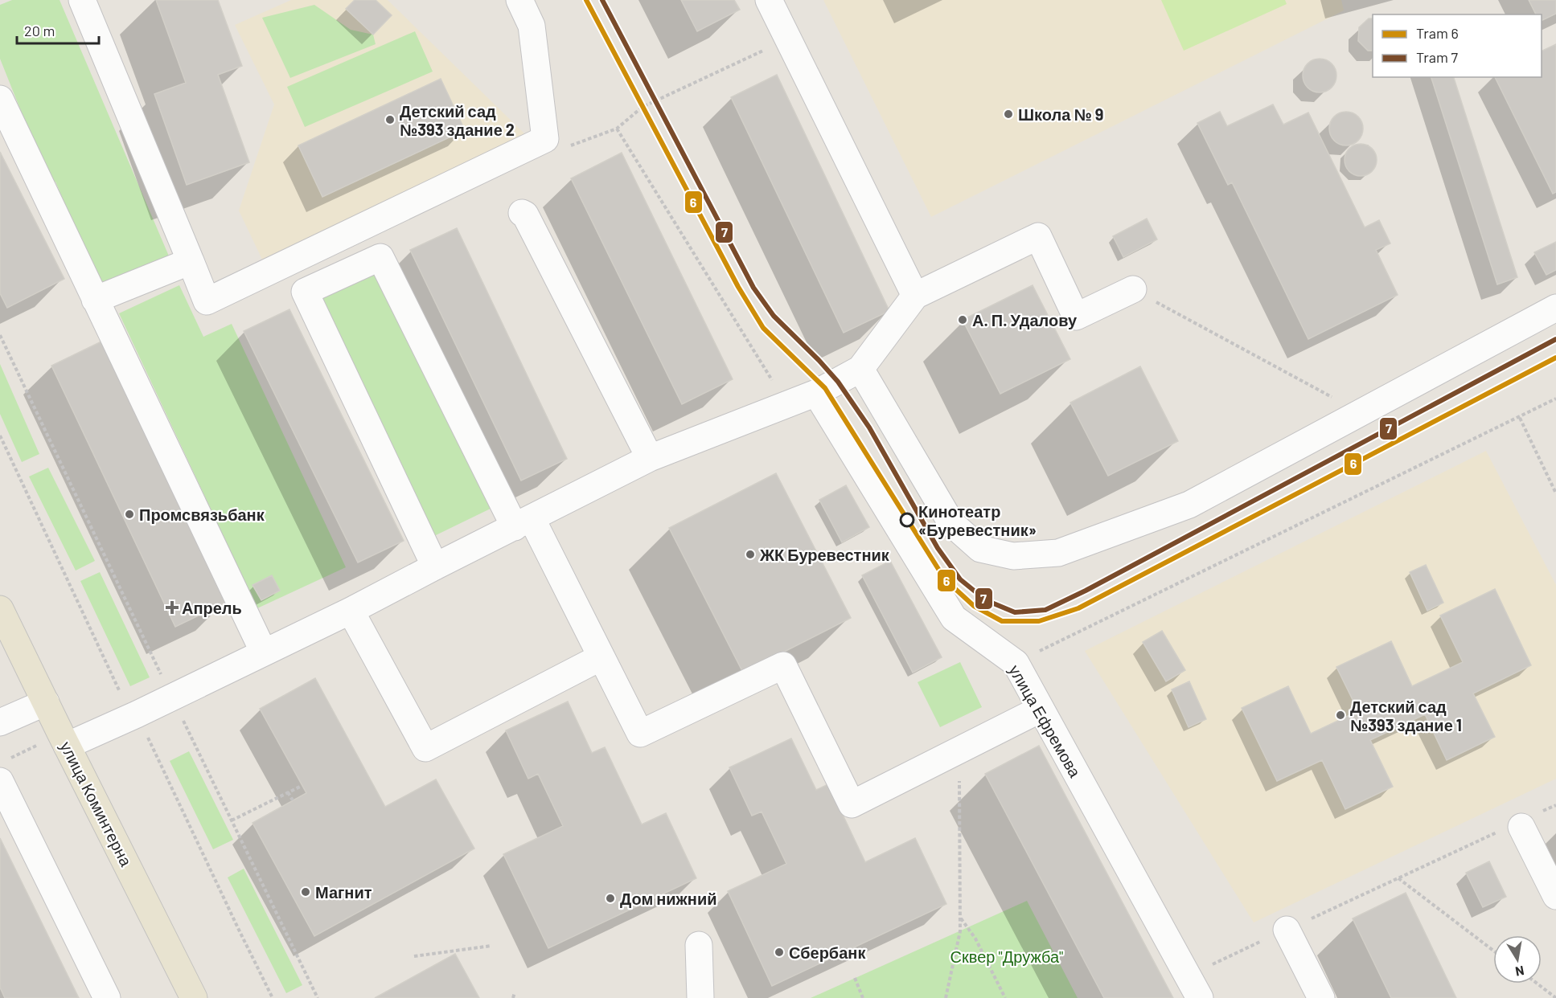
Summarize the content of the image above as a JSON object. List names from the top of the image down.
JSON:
{
  "streets": {
    "main road": ["улица Коминтерна"],
    "street": ["улица Ефремова"]
  },
  "parks": ["Сквер \"Дружба\""],
  "places": {
    "other": [
      "Школа № 9",
      "Детский сад №393 здание 2",
      "А. П. Удалову",
      "Промсвязьбанк",
      "Кинотеатр «Буревестник»",
      "ЖК Буревестник",
      "Детский сад №393 здание 1",
      "Магнит",
      "Дом нижний",
      "Сбербанк"
    ],
    "health": ["Апрель"]
  },
  "lines": ["tram line 6", "tram line 7"],
  "legend": ["Tram 6", "Tram 7"],
  "scale_bar": "20 m",
  "north": "bottom"
}
